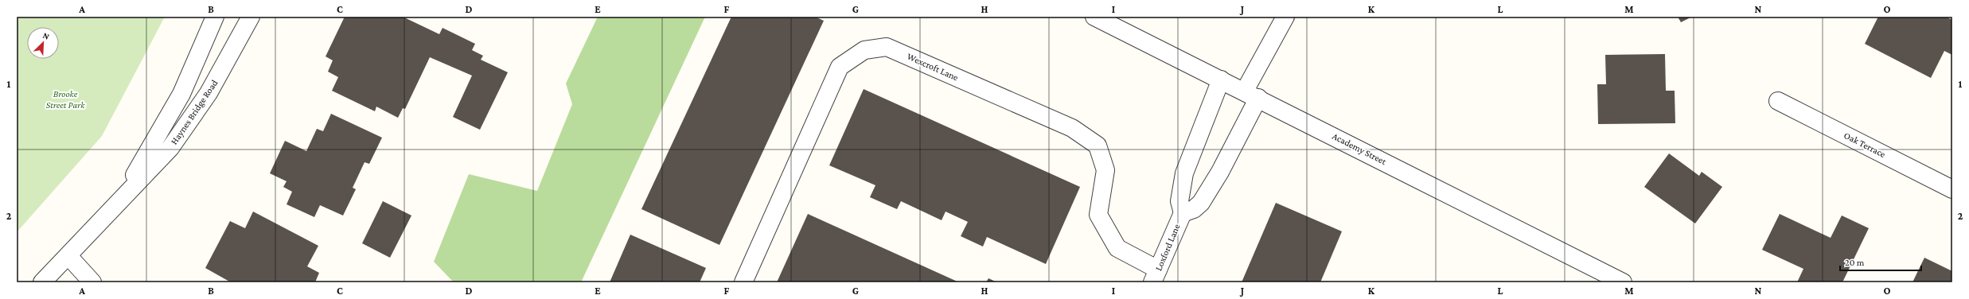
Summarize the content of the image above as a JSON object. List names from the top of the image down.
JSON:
{
  "streets": {
    "street": [
      "Wexcroft Lane",
      "Haynes Bridge Road",
      "Oak Terrace",
      "Academy Street",
      "Loxford Lane"
    ]
  },
  "crossings": [
    ["Wexcroft Lane", "Loxford Lane"]
  ],
  "parks": ["Brooke Street Park"],
  "scale_bar": "20 m",
  "north": "top right",
  "grid": {
    "columns": [
      "A",
      "B",
      "C",
      "D",
      "E",
      "F",
      "G",
      "H",
      "I",
      "J",
      "K",
      "L",
      "M",
      "N",
      "O"
    ],
    "rows": ["1", "2"]
  }
}
